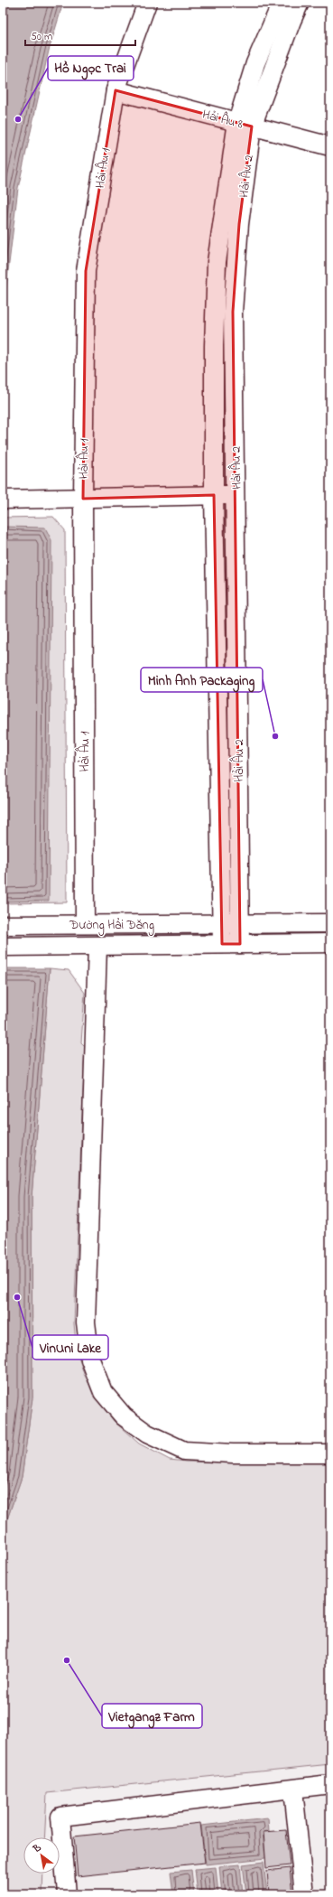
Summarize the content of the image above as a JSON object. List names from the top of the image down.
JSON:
{
  "streets": {
    "street": [
      "Hải Âu 8",
      "Hải Âu 1",
      "Hải Âu 2",
      "Đường Hải Đăng"
    ]
  },
  "crossings": [
    ["Hải Âu 8", "Hải Âu 1"],
    ["Hải Âu 8", "Hải Âu 2"],
    ["Hải Âu 1", "Đường Hải Đăng"],
    ["Hải Âu 2", "Đường Hải Đăng"]
  ],
  "places": [
    "Hồ Ngọc Trai",
    "Minh Anh Packaging",
    "VinUni Lake",
    "Vietgangz Farm"
  ],
  "scale_bar": "50 m",
  "north": "top left"
}
